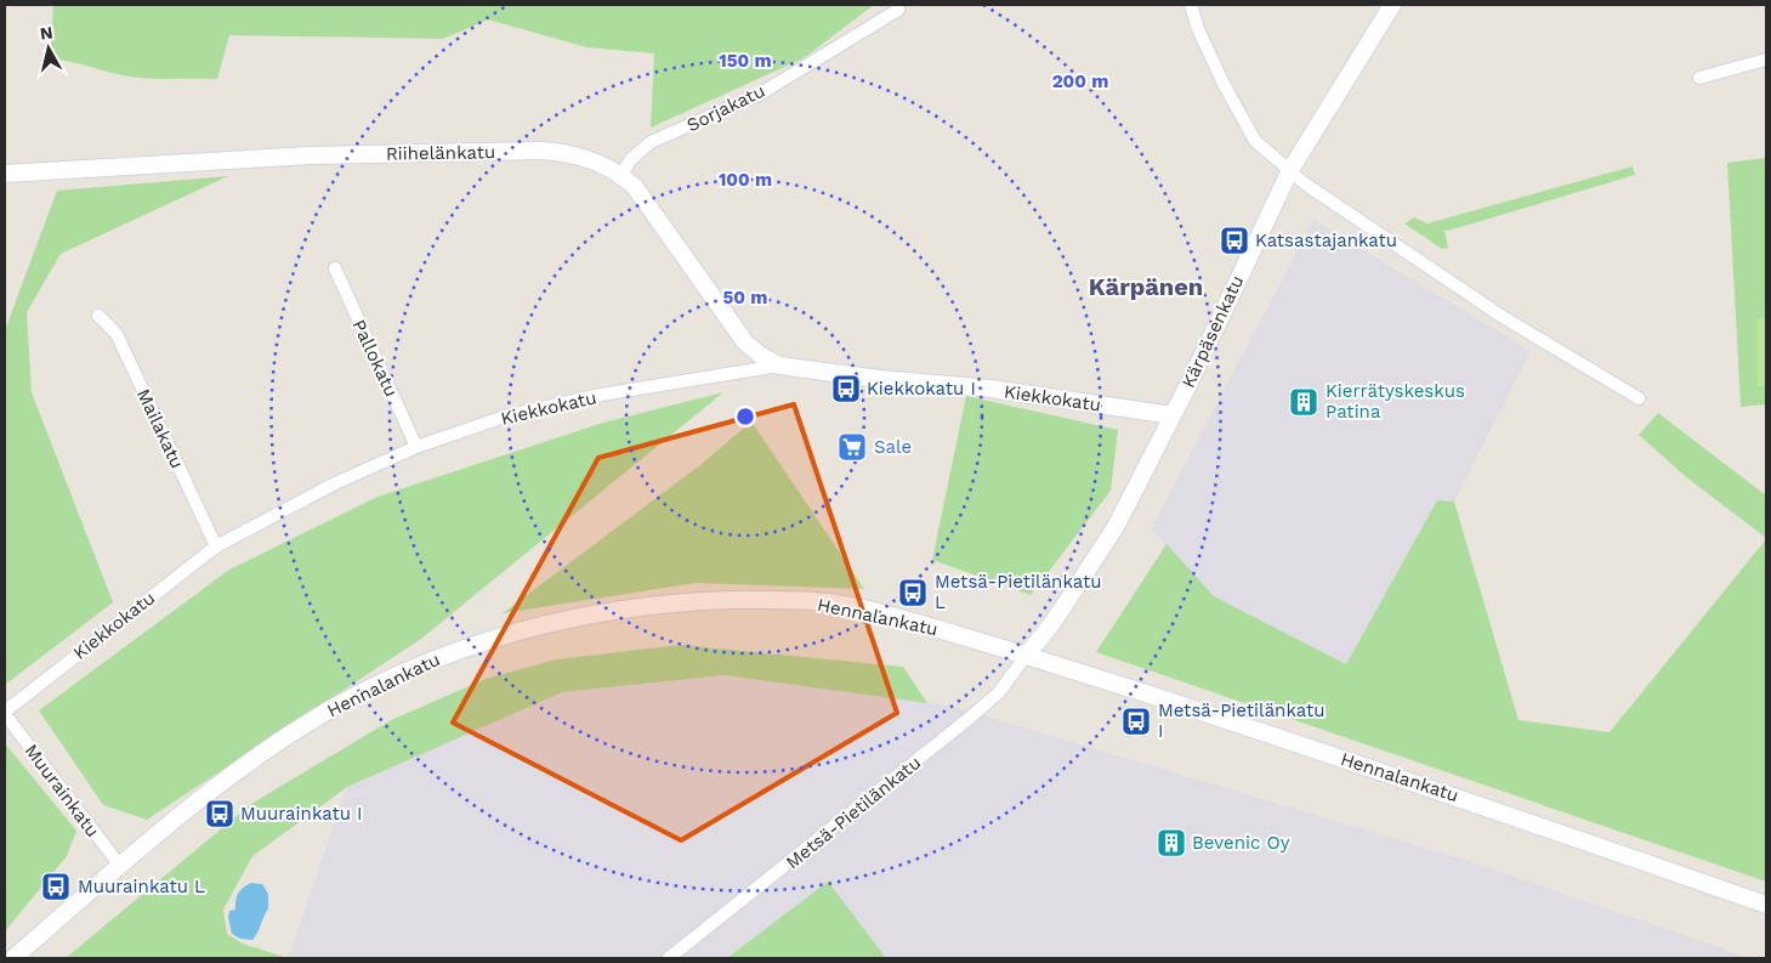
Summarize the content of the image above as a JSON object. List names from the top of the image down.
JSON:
{
  "streets": {
    "street": [
      "Sorjakatu",
      "Riihelänkatu",
      "Kärpäsenkatu",
      "Pallokatu",
      "Kiekkokatu",
      "Mailakatu",
      "Hennalankatu",
      "Muurainkatu",
      "Metsä-Pietilänkatu"
    ]
  },
  "crossings": [
    ["Sorjakatu", "Riihelänkatu"],
    ["Riihelänkatu", "Kiekkokatu"],
    ["Kärpäsenkatu", "Kiekkokatu"],
    ["Kärpäsenkatu", "Hennalankatu"],
    ["Kärpäsenkatu", "Metsä-Pietilänkatu"],
    ["Pallokatu", "Kiekkokatu"],
    ["Kiekkokatu", "Mailakatu"],
    ["Kiekkokatu", "Muurainkatu"],
    ["Hennalankatu", "Muurainkatu"],
    ["Hennalankatu", "Metsä-Pietilänkatu"]
  ],
  "districts": ["Kärpänen"],
  "places": {
    "bus stop": [
      "Katsastajankatu",
      "Kiekkokatu I",
      "Metsä-Pietilänkatu L",
      "Metsä-Pietilänkatu I",
      "Muurainkatu I",
      "Muurainkatu L"
    ],
    "building": ["Kierrätyskeskus Patina", "Bevenic Oy"],
    "supermarket": ["Sale"]
  },
  "north": "top",
  "rings": [
    "150 m",
    "200 m",
    "100 m",
    "50 m"
  ]
}
